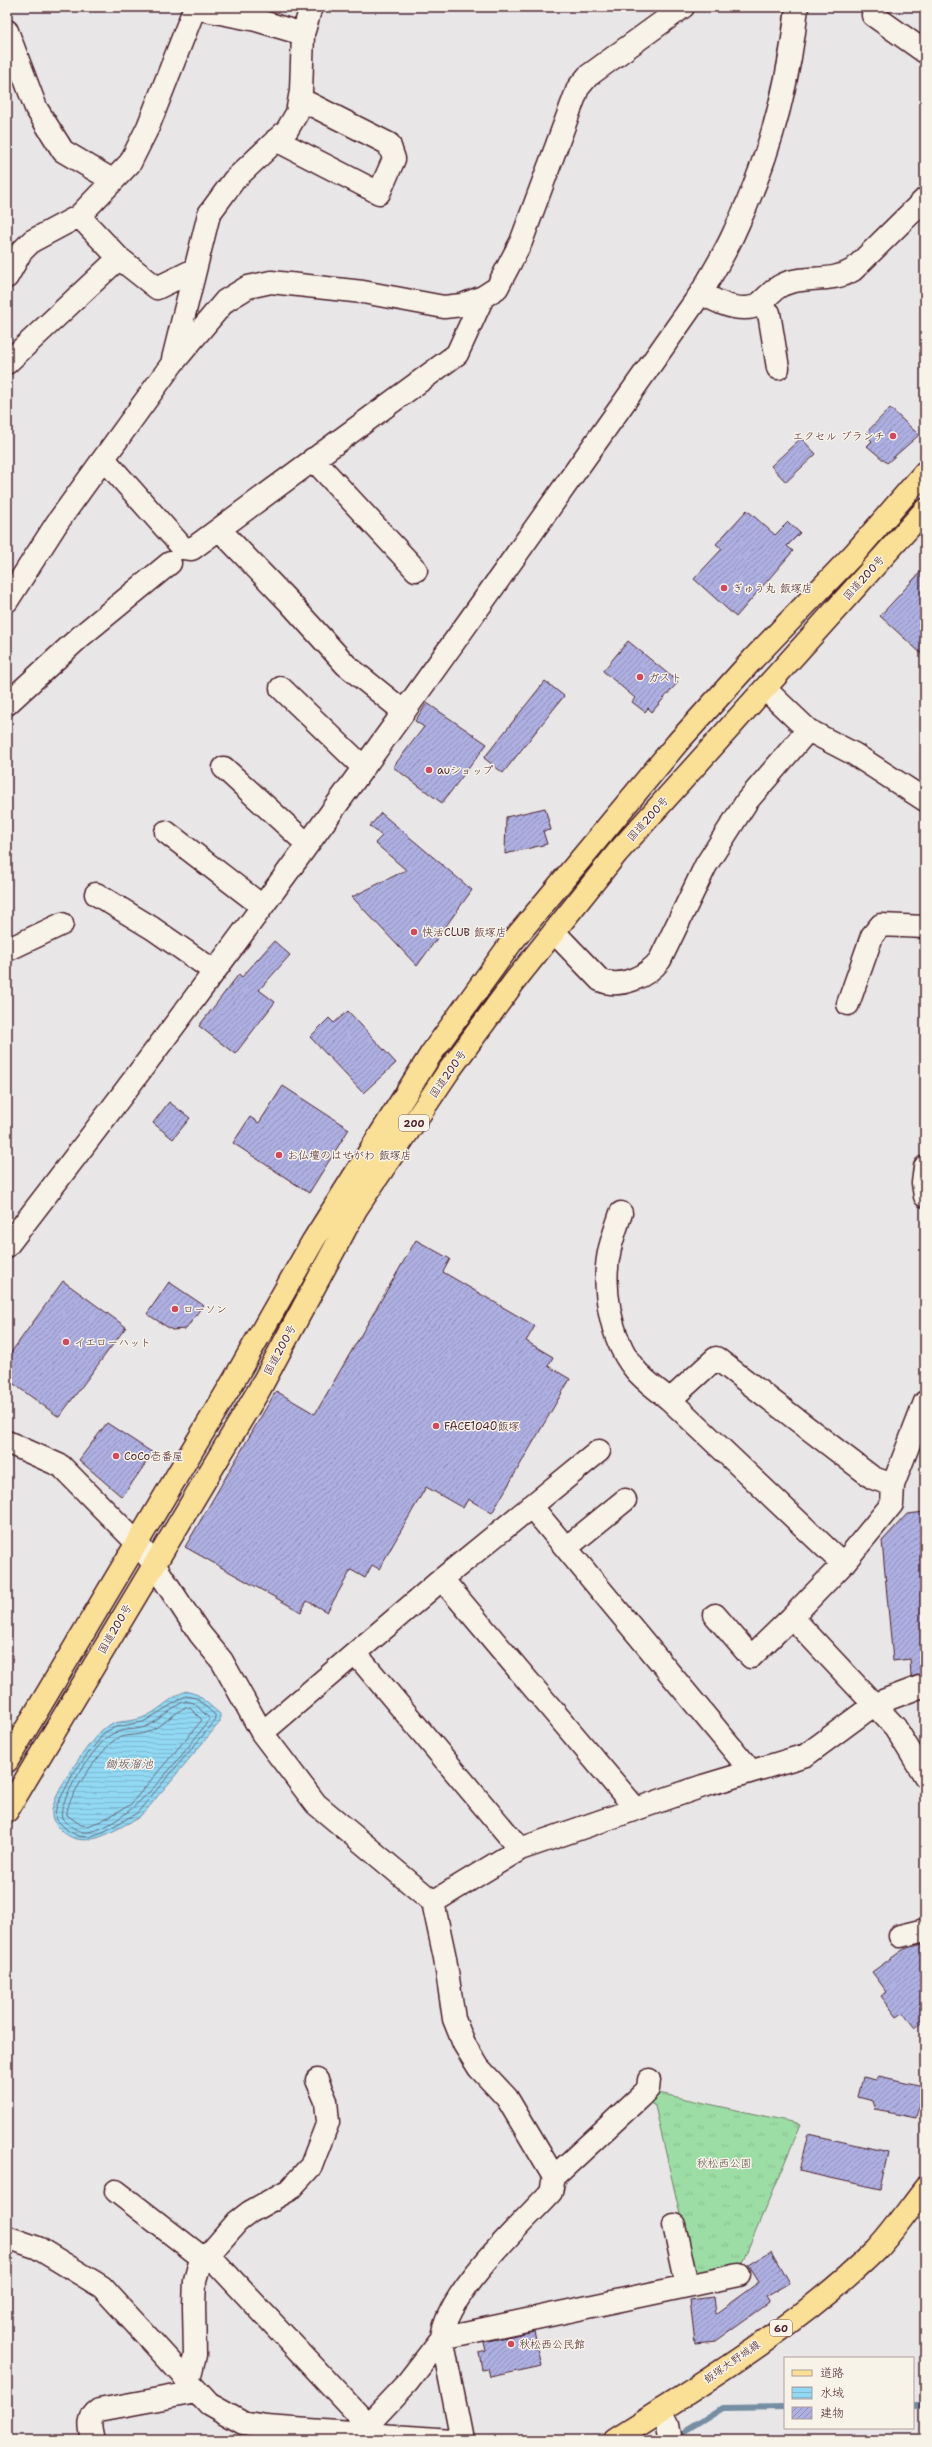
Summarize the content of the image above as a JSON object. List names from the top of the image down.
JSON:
{
  "streets": {
    "main road": [
      "国道200号",
      "200",
      "60",
      "飯塚大野城線"
    ]
  },
  "water": ["鋤坂溜池"],
  "parks": ["秋松西公園"],
  "places": [
    "エクセル ブランチ",
    "ぎゅう丸 飯塚店",
    "ガスト",
    "auショップ",
    "快活CLUB 飯塚店",
    "お仏壇のはせがわ 飯塚店",
    "ローソン",
    "イエローハット",
    "FACE1040飯塚",
    "CoCo壱番屋",
    "秋松西公民館"
  ],
  "legend": ["道路", "水域", "建物"]
}
